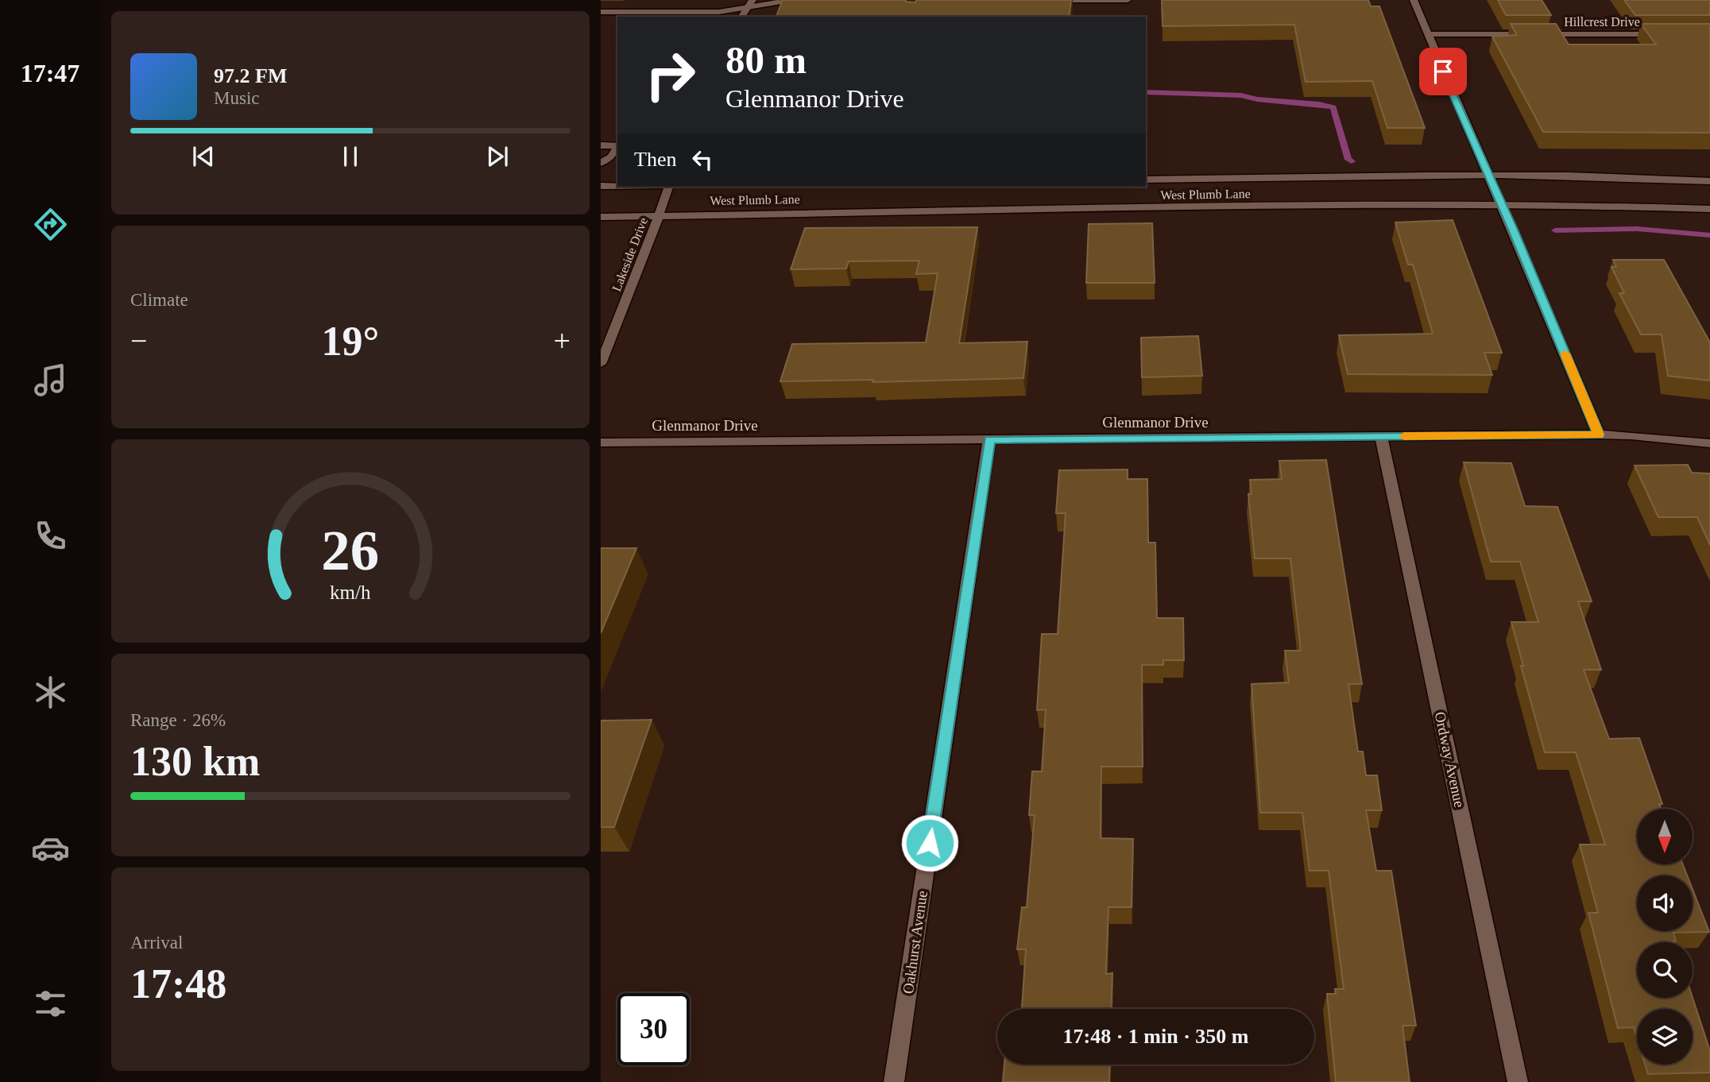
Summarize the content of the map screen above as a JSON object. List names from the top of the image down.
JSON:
{
  "streets": {
    "street": [
      "Hillcrest Drive",
      "West Plumb Lane",
      "Lakeside Drive",
      "Glenmanor Drive",
      "Ordway Avenue",
      "Oakhurst Avenue"
    ]
  },
  "crossings": [
    ["West Plumb Lane", "Lakeside Drive"],
    ["Glenmanor Drive", "Ordway Avenue"],
    ["Glenmanor Drive", "Oakhurst Avenue"]
  ],
  "north": "bottom",
  "page": {
    "tabs": "17:47",
    "turn": ["80 m", "Glenmanor Drive"],
    "song": ["97.2 FM", "Music"],
    "then": "Then",
    "tile": [
      "Climate",
      ["Range · 26%", "130 km"],
      ["Arrival", "17:48"]
    ],
    "heat": ["−", "19°", "+"],
    "limit": "30",
    "trip": "17:48 · 1 min · 350 m",
    "gauge": ["26", "km/h"]
  }
}
